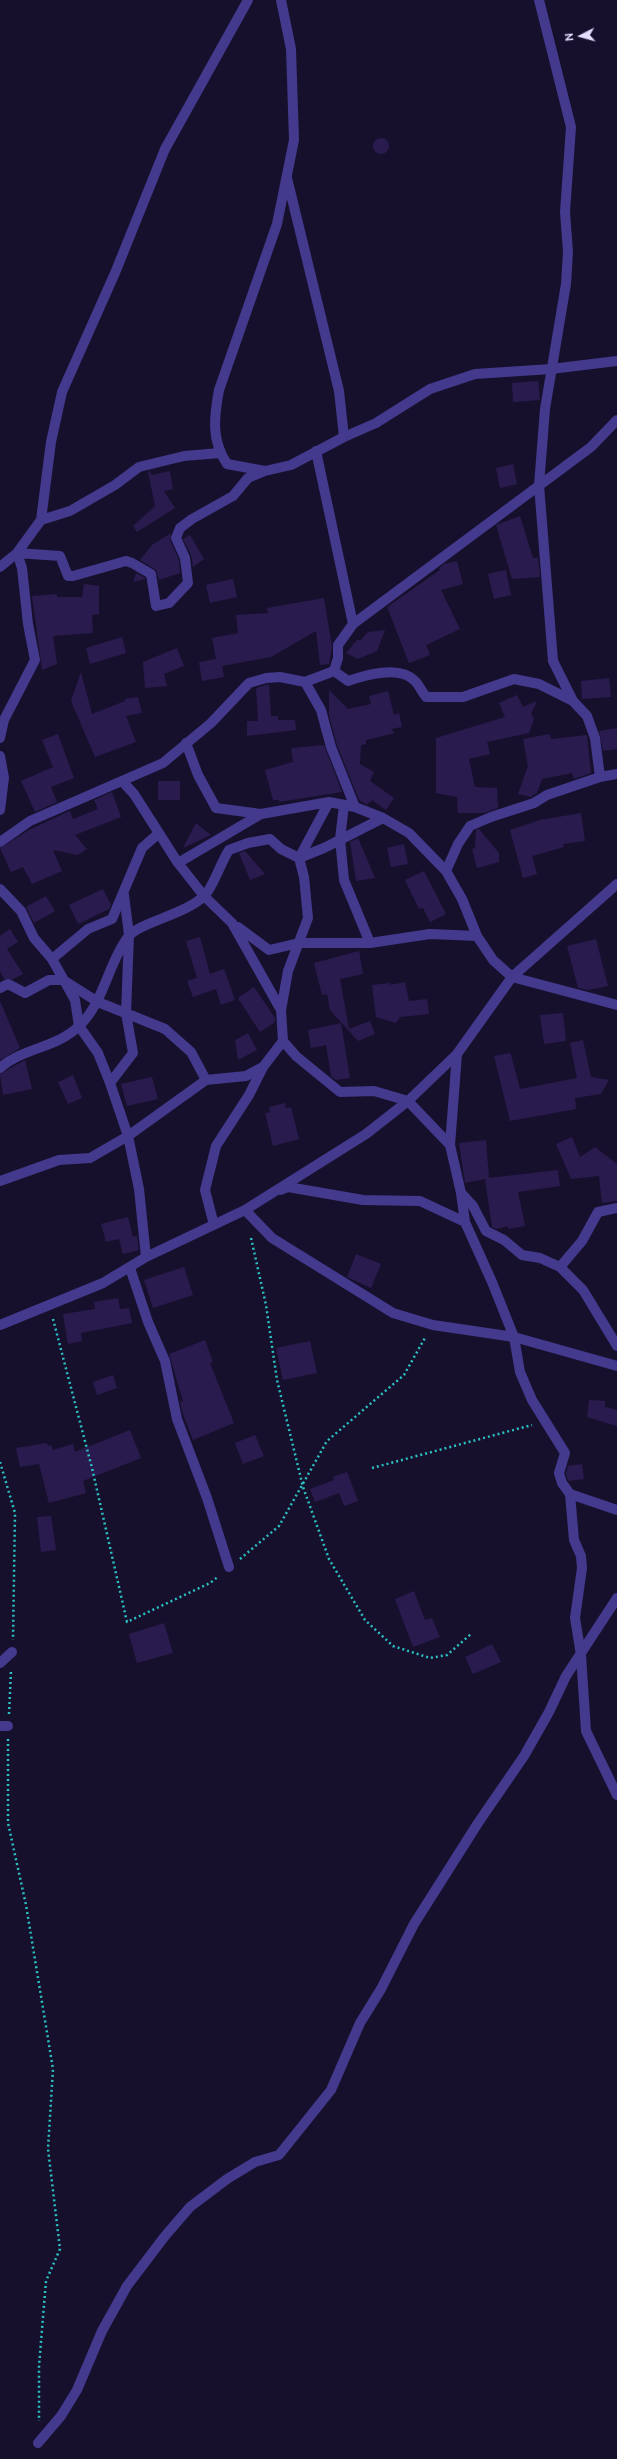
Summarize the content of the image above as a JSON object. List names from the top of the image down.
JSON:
{
  "north": "left"
}
